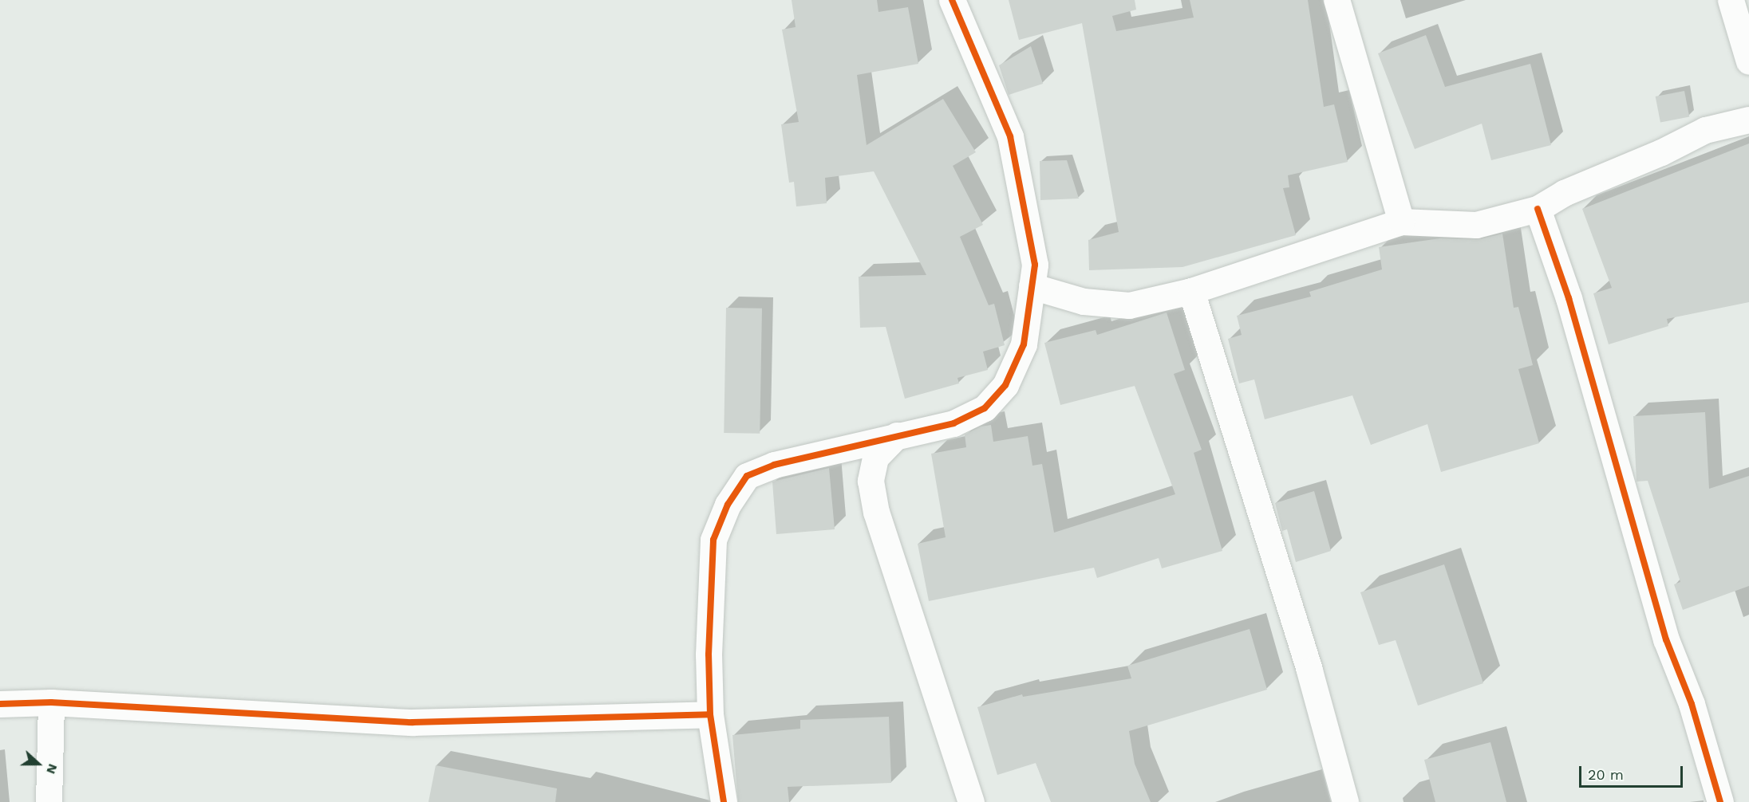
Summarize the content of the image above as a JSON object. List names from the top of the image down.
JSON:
{
  "scale_bar": "20 m",
  "north": "right"
}
